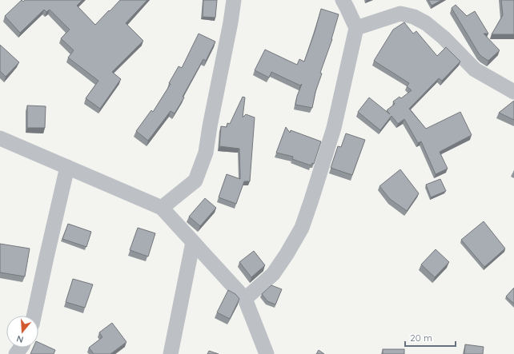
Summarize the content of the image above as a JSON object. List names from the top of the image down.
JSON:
{
  "scale_bar": "20 m",
  "north": "bottom"
}
